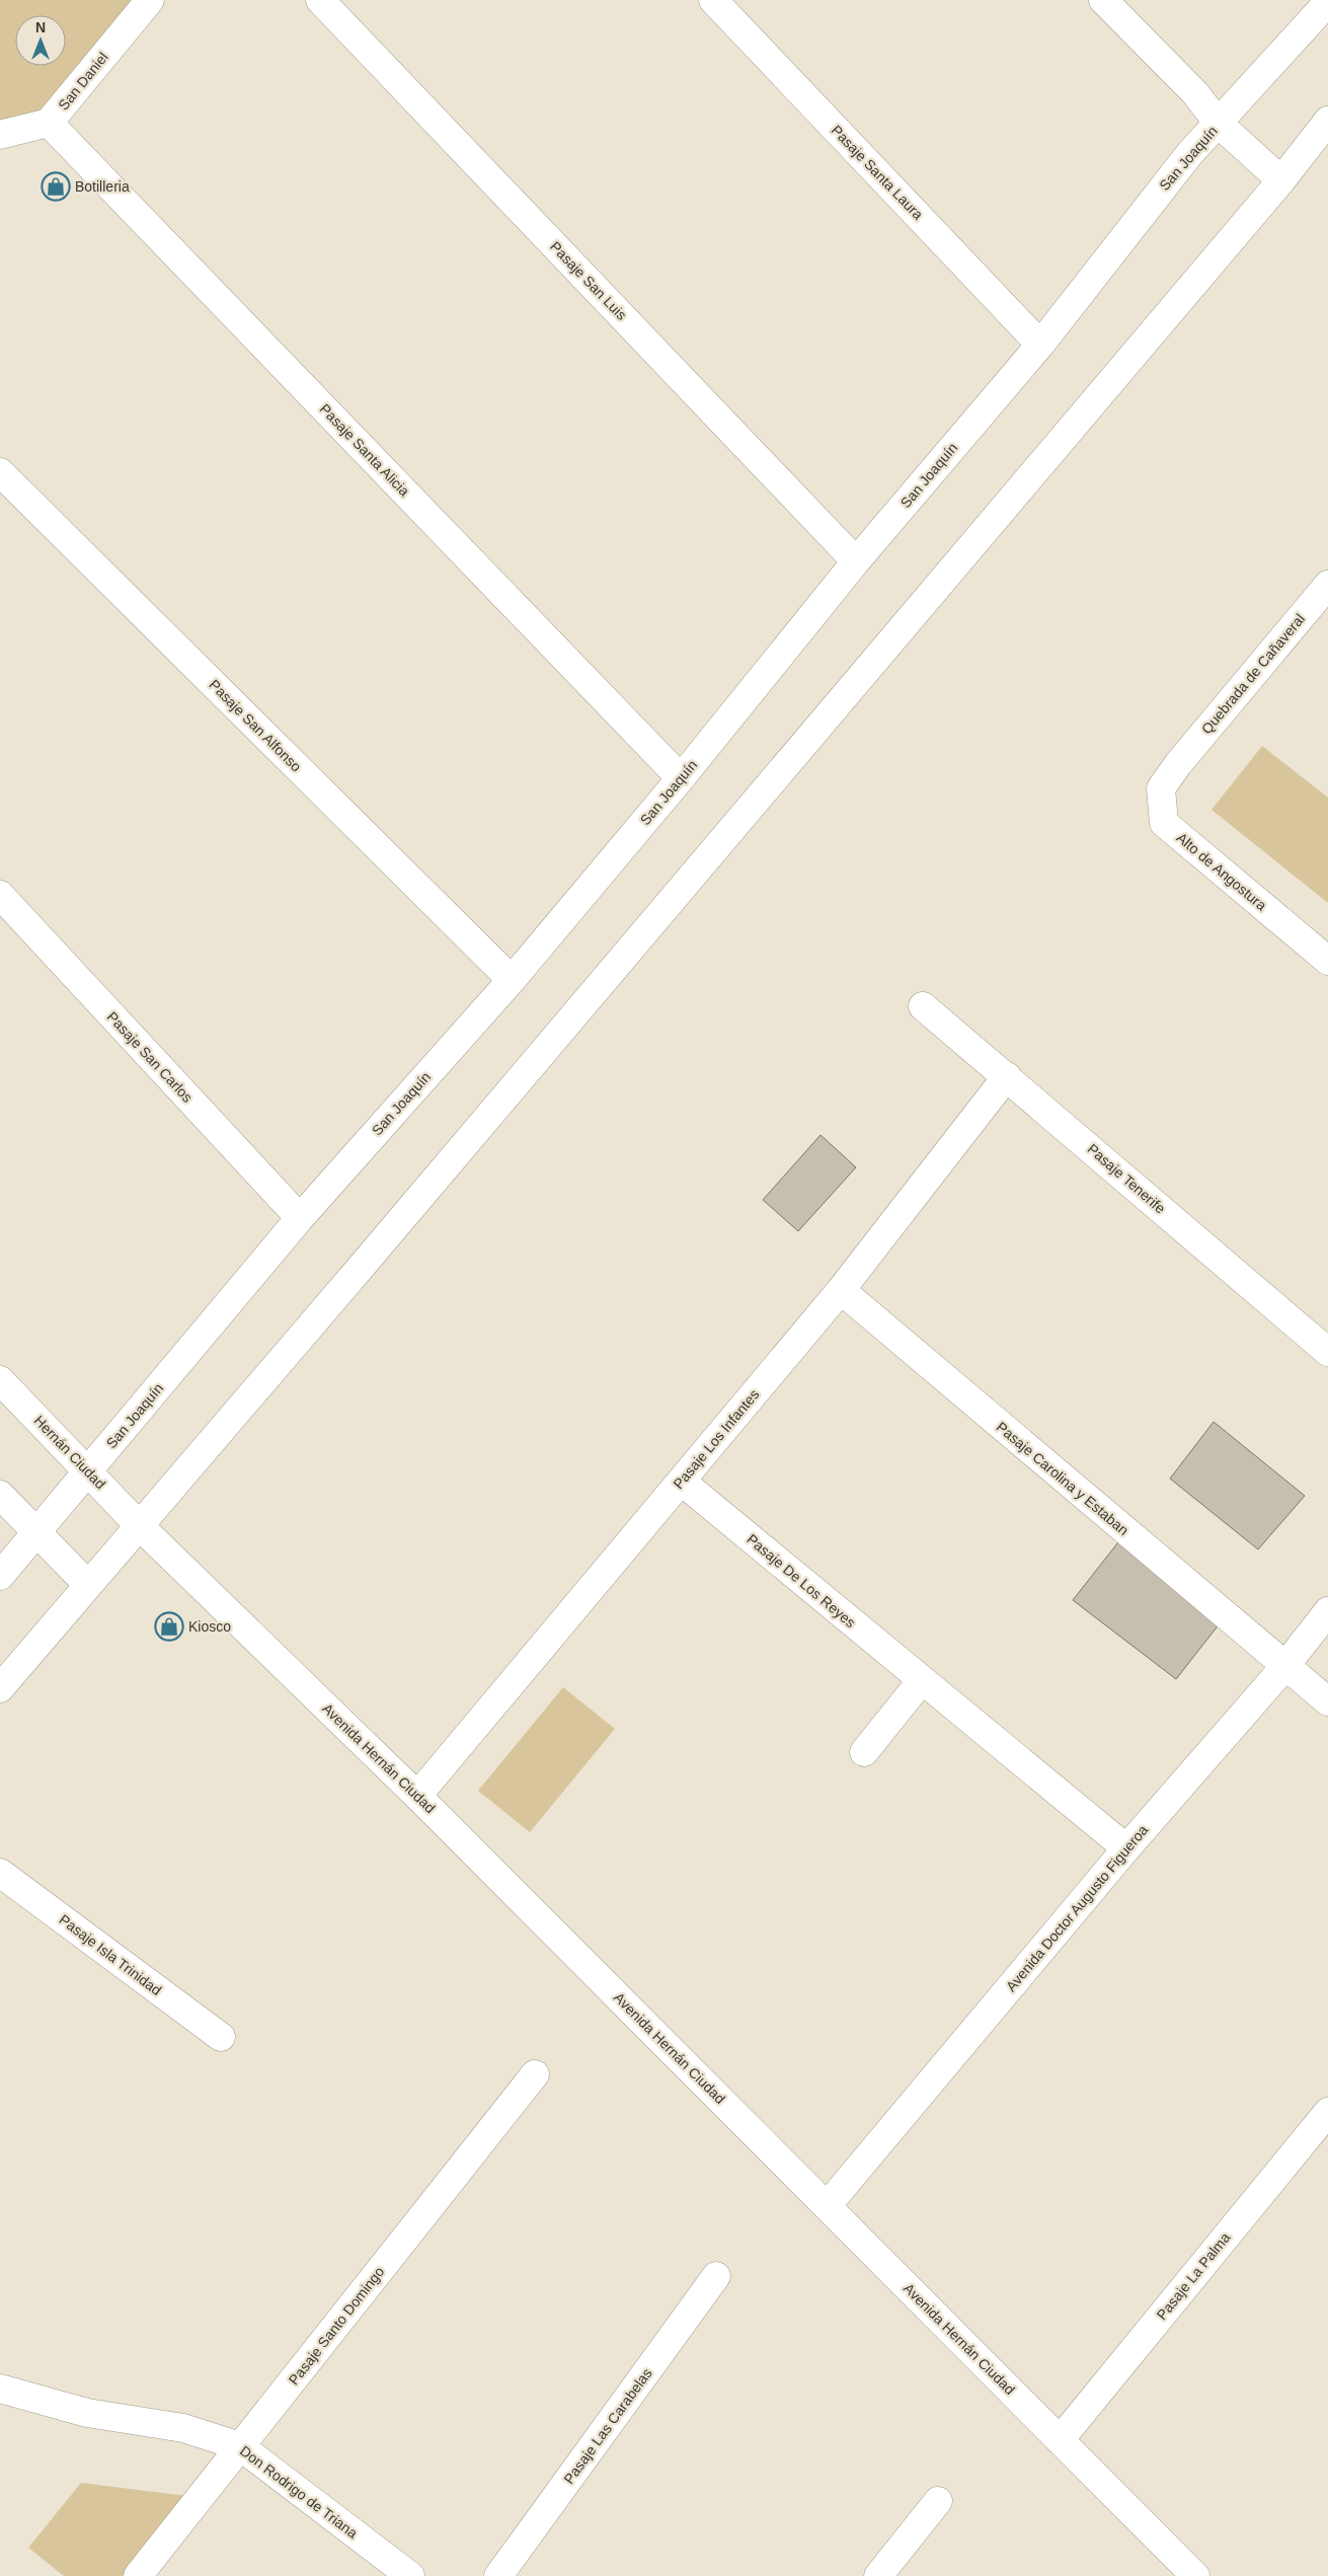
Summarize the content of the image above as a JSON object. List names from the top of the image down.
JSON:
{
  "streets": {
    "street": [
      "San Daniel",
      "San Joaquín",
      "Pasaje Santa Laura",
      "Pasaje San Luis",
      "Pasaje Santa Alicia",
      "Quebrada de Cañaveral",
      "Pasaje San Alfonso",
      "Alto de Angostura",
      "Pasaje San Carlos",
      "Pasaje Tenerife",
      "Pasaje Los Infantes",
      "Hernán Ciudad",
      "Pasaje Carolina y Estaban",
      "Pasaje De Los Reyes",
      "Avenida Hernán Ciudad",
      "Avenida Doctor Augusto Figueroa",
      "Pasaje Isla Trinidad",
      "Pasaje La Palma",
      "Pasaje Santo Domingo",
      "Pasaje Las Carabelas",
      "Don Rodrigo de Triana"
    ]
  },
  "crossings": [
    ["San Daniel", "Pasaje Santa Alicia"],
    ["San Joaquín", "Pasaje Santa Laura"],
    ["San Joaquín", "Pasaje San Luis"],
    ["San Joaquín", "Pasaje Santa Alicia"],
    ["San Joaquín", "Pasaje San Alfonso"],
    ["San Joaquín", "Pasaje San Carlos"],
    ["San Joaquín", "Hernán Ciudad"],
    ["Quebrada de Cañaveral", "Alto de Angostura"],
    ["Pasaje Tenerife", "Pasaje Los Infantes"],
    ["Pasaje Los Infantes", "Pasaje Carolina y Estaban"],
    ["Pasaje Los Infantes", "Pasaje De Los Reyes"],
    ["Pasaje Los Infantes", "Avenida Hernán Ciudad"],
    ["Hernán Ciudad", "Avenida Hernán Ciudad"],
    ["Pasaje Carolina y Estaban", "Avenida Doctor Augusto Figueroa"],
    ["Pasaje De Los Reyes", "Avenida Doctor Augusto Figueroa"],
    ["Avenida Hernán Ciudad", "Avenida Doctor Augusto Figueroa"],
    ["Avenida Hernán Ciudad", "Pasaje La Palma"],
    ["Pasaje Santo Domingo", "Don Rodrigo de Triana"]
  ],
  "places": {
    "shop": ["Botilleria", "Kiosco"]
  },
  "north": "top"
}
